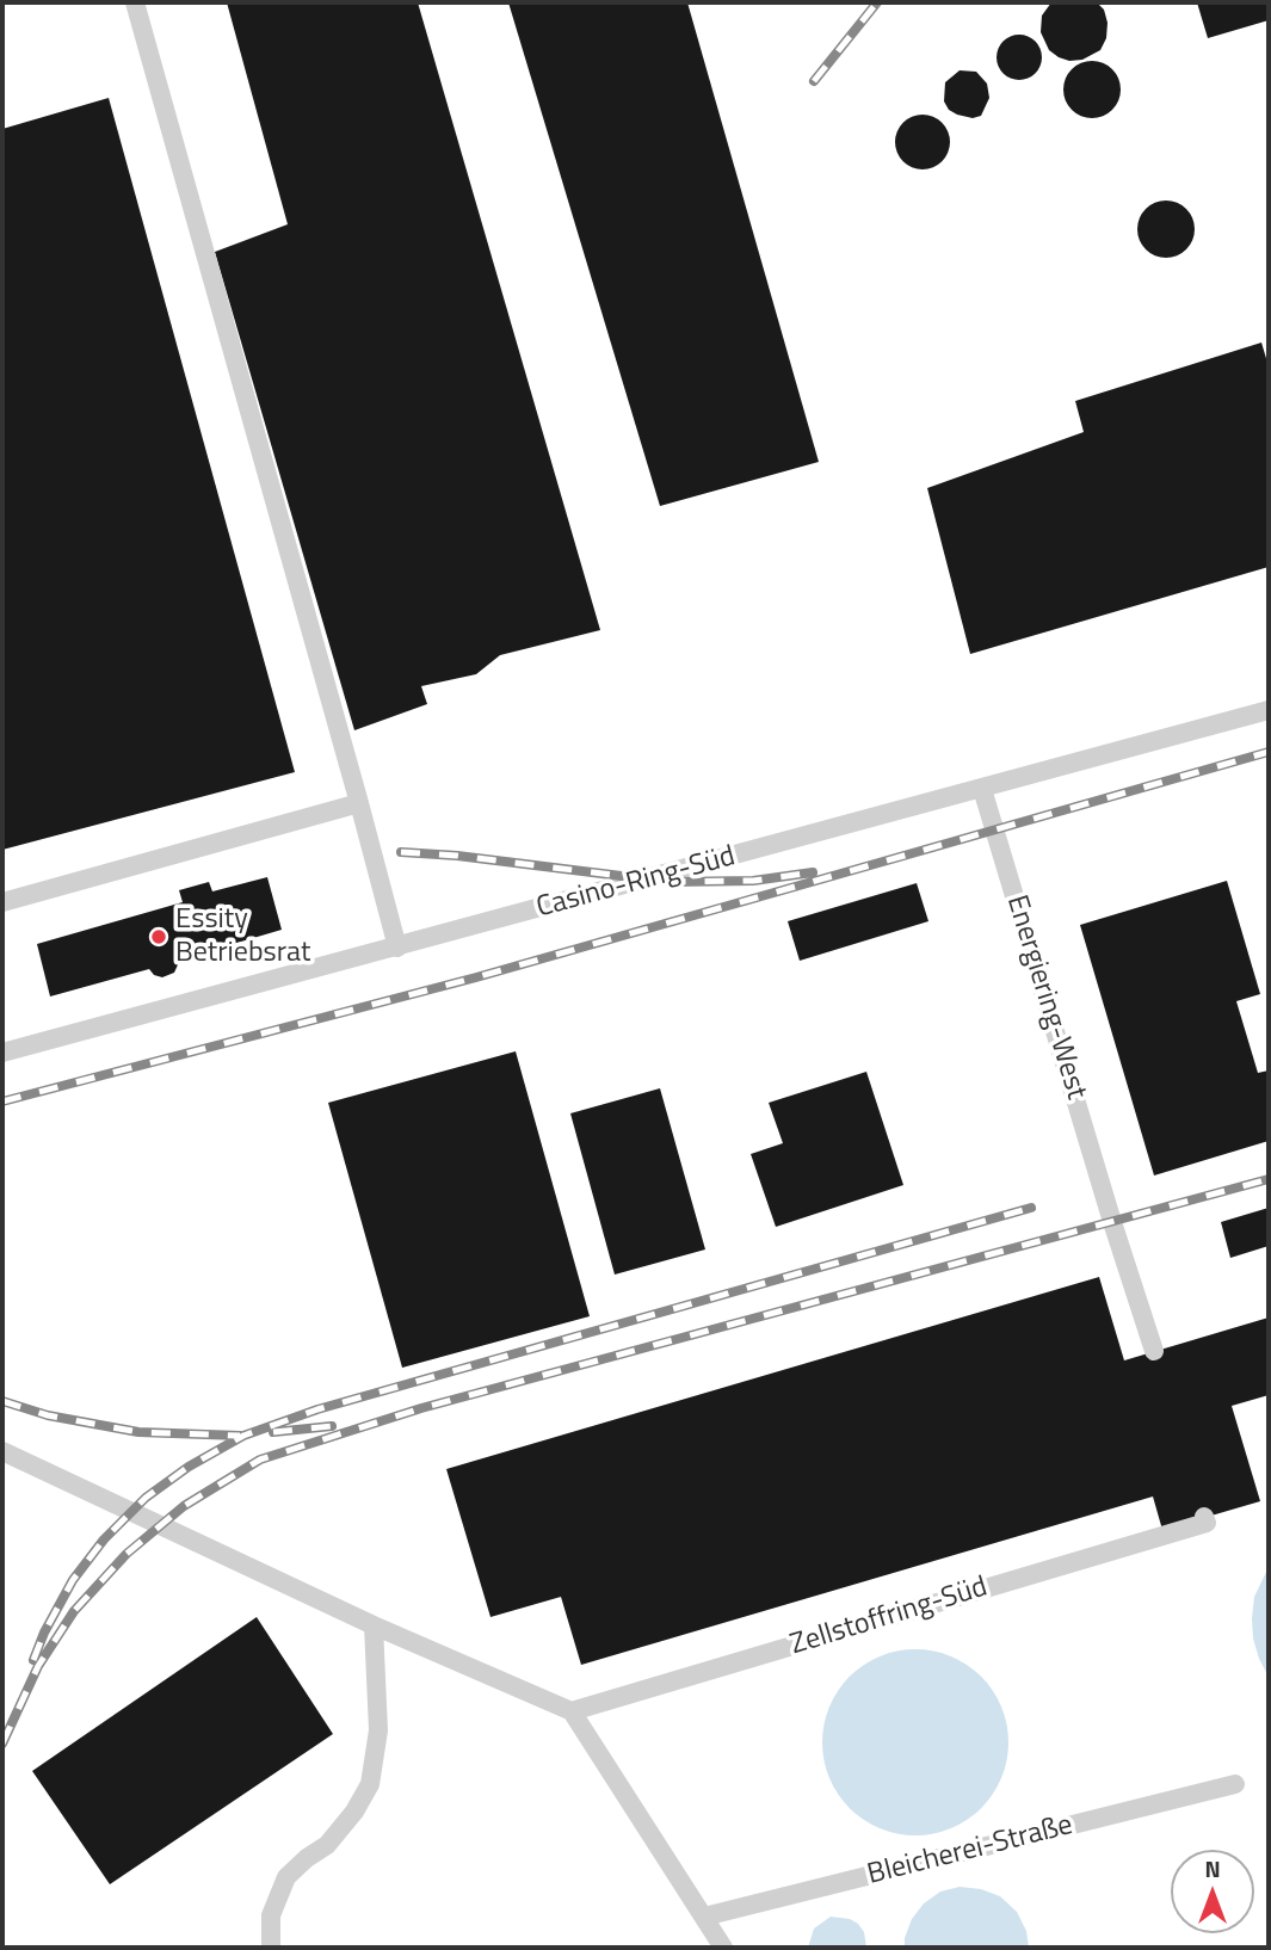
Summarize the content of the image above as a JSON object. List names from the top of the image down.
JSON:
{
  "streets": {
    "lane": [
      "Casino-Ring-Süd",
      "Energiering-West",
      "Zellstoffring-Süd",
      "Bleicherei-Straße"
    ]
  },
  "crossings": [
    ["Casino-Ring-Süd", "Energiering-West"]
  ],
  "places": ["Essity Betriebsrat"],
  "north": "top"
}
